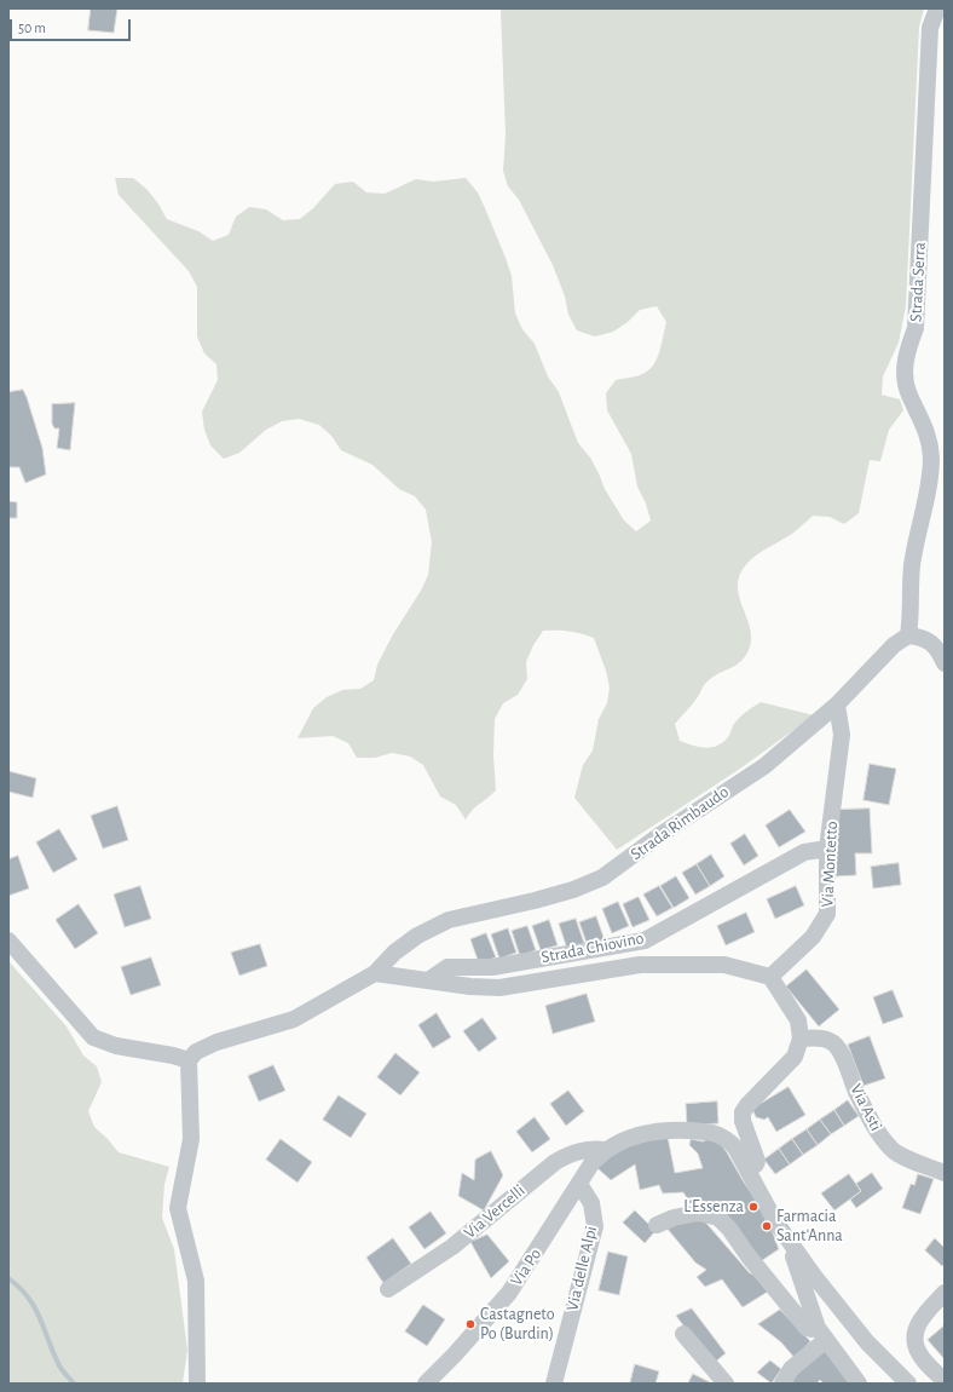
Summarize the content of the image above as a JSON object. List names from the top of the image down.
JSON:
{
  "streets": {
    "street": [
      "Strada Serra",
      "Strada Rimbaudo",
      "Via Montetto",
      "Strada Chiovino",
      "Via Asti",
      "Via Vercelli",
      "Via Po",
      "Via delle Alpi"
    ]
  },
  "crossings": [
    ["Strada Serra", "Strada Rimbaudo"],
    ["Strada Rimbaudo", "Via Montetto"],
    ["Strada Rimbaudo", "Strada Chiovino"],
    ["Via Montetto", "Strada Chiovino"],
    ["Via Vercelli", "Via Po"],
    ["Via Po", "Via delle Alpi"]
  ],
  "places": ["L'Essenza", "Farmacia Sant'Anna", "Castagneto Po (Burdin)"],
  "scale_bar": "50 m"
}
